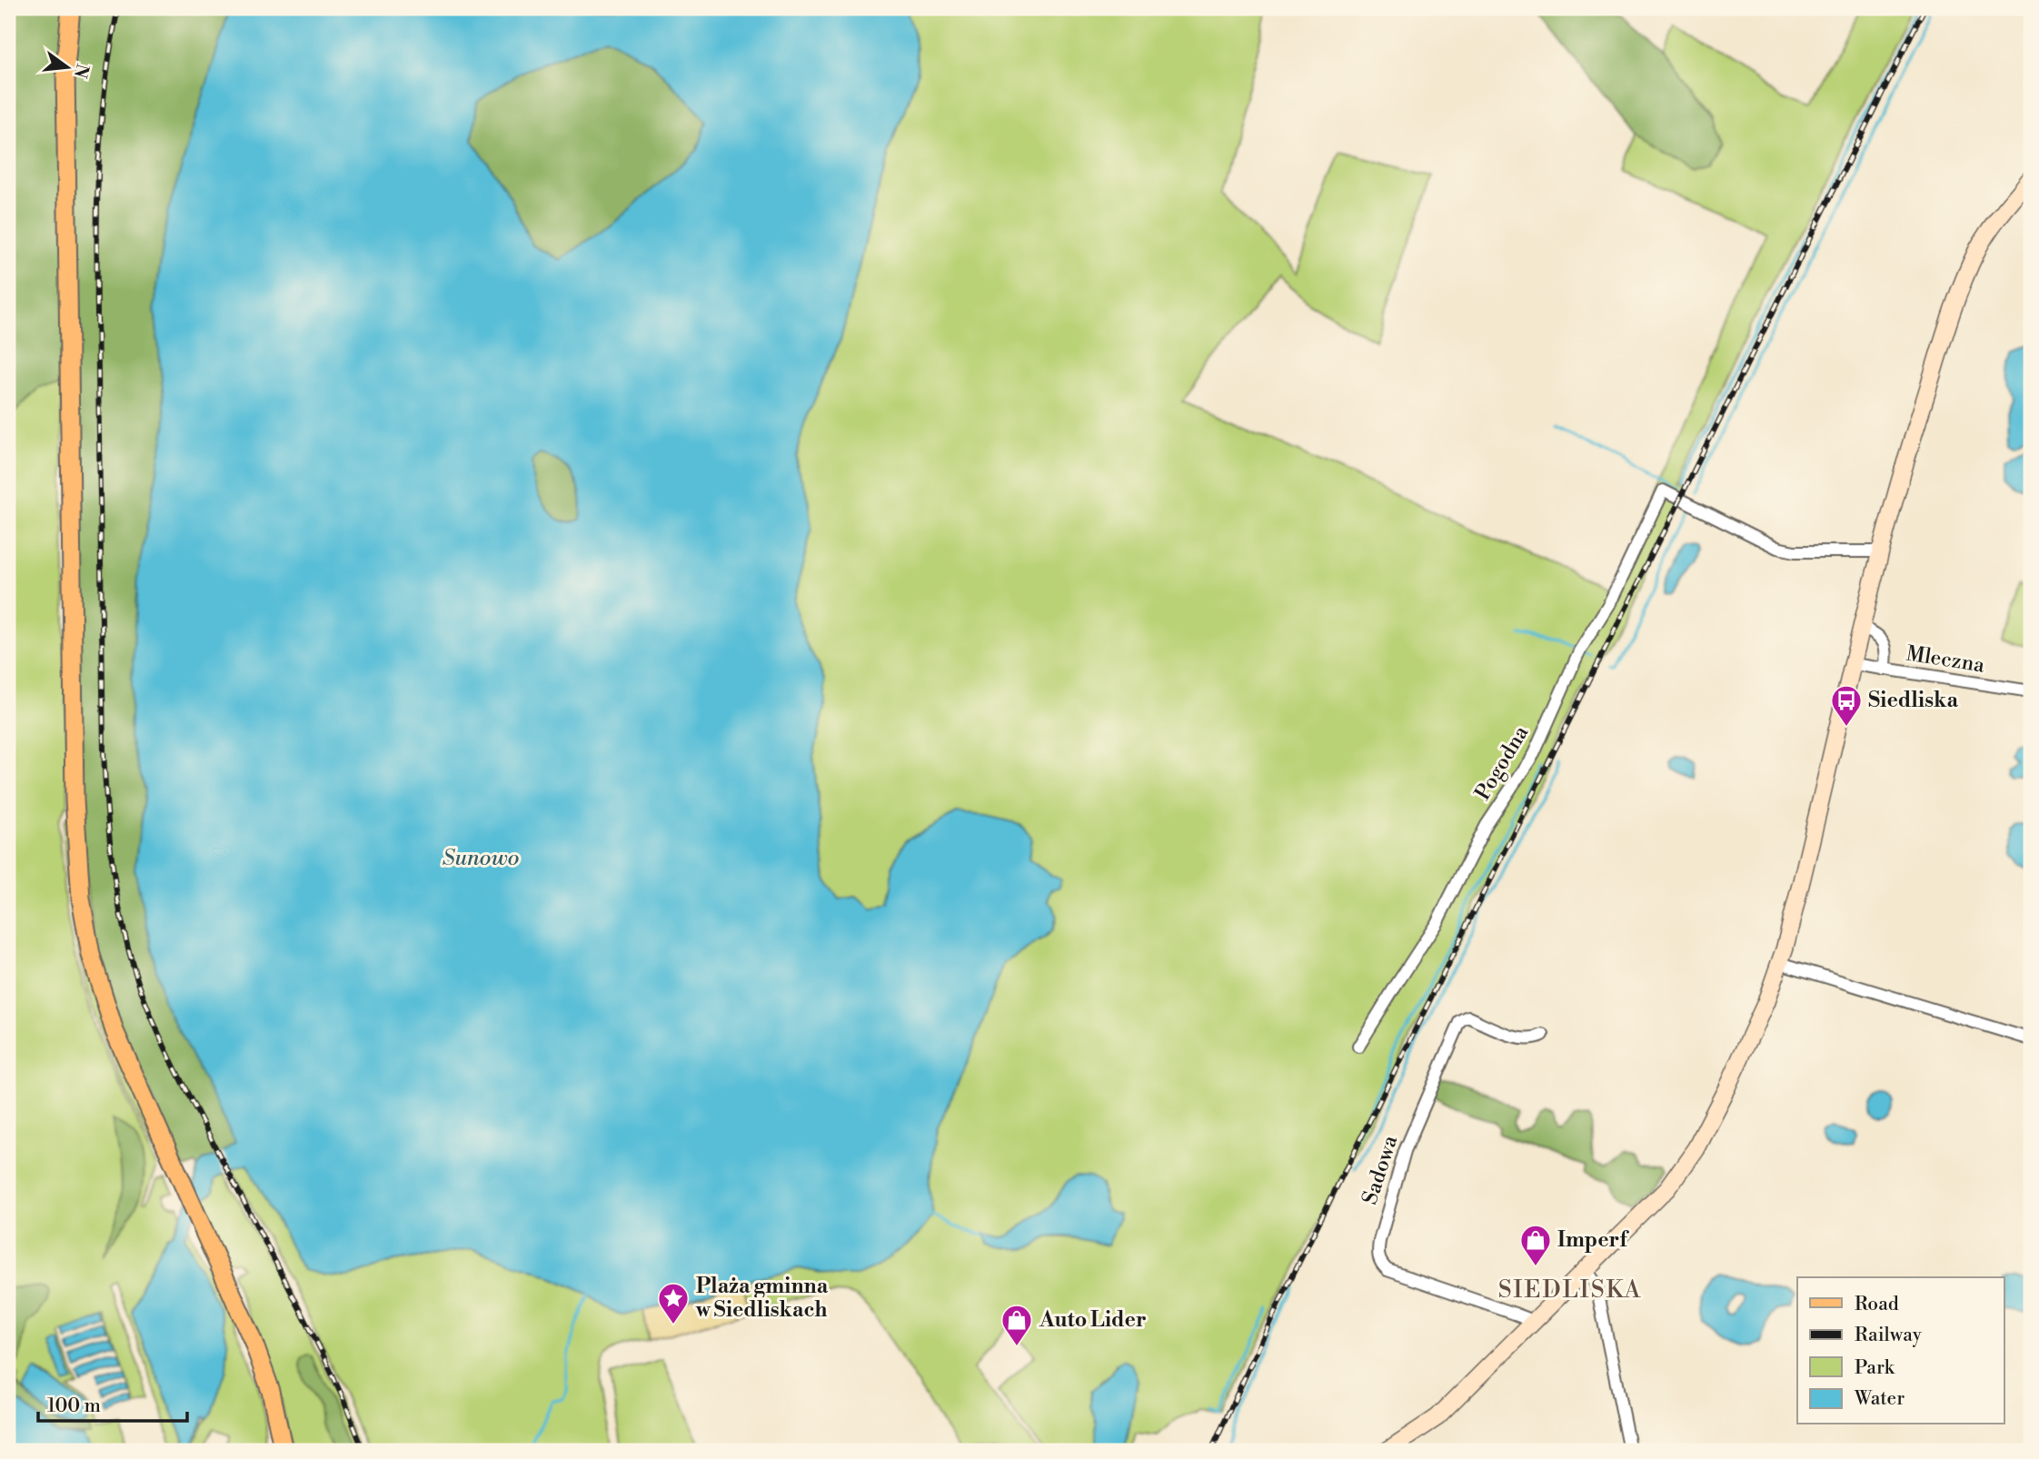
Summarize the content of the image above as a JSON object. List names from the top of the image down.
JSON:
{
  "streets": {
    "street": ["Mleczna", "Pogodna", "Sadowa"]
  },
  "districts": ["SIEDLISKA"],
  "water": ["Sunowo"],
  "places": {
    "bus stop": ["Siedliska"],
    "shop": ["Imperf", "Auto Lider"],
    "place": ["Plaża gminna w Siedliskach"]
  },
  "legend": [
    "Road",
    "Railway",
    "Park",
    "Water"
  ],
  "scale_bar": "100 m",
  "north": "right"
}
